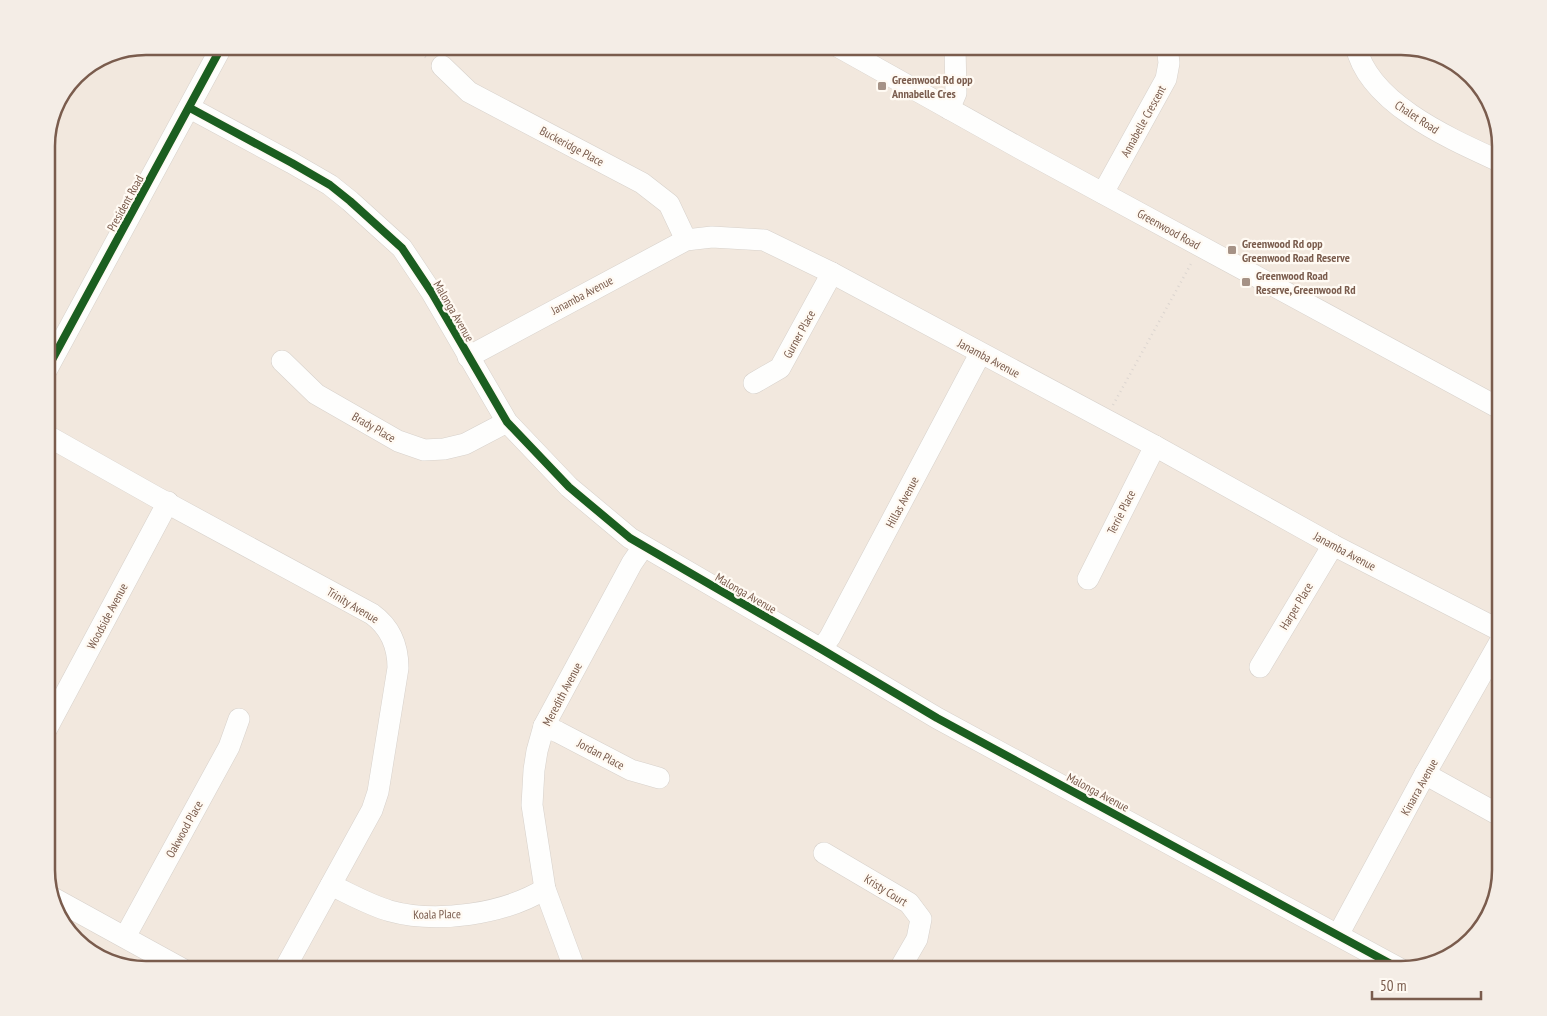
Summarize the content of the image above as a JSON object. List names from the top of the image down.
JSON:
{
  "streets": {
    "street": [
      "Chalet Road",
      "Annabelle Crescent",
      "Buckeridge Place",
      "President Road",
      "Greenwood Road",
      "Janamba Avenue",
      "Malonga Avenue",
      "Gurner Place",
      "Brady Place",
      "Hillas Avenue",
      "Terrie Place",
      "Trinity Avenue",
      "Harper Place",
      "Woodside Avenue",
      "Meredith Avenue",
      "Jordan Place",
      "Kinarra Avenue",
      "Oakwood Place",
      "Kristy Court",
      "Koala Place"
    ]
  },
  "crossings": [
    ["Annabelle Crescent", "Greenwood Road"],
    ["Buckeridge Place", "Janamba Avenue"],
    ["President Road", "Malonga Avenue"],
    ["Janamba Avenue", "Malonga Avenue"],
    ["Janamba Avenue", "Gurner Place"],
    ["Janamba Avenue", "Hillas Avenue"],
    ["Janamba Avenue", "Terrie Place"],
    ["Janamba Avenue", "Harper Place"],
    ["Malonga Avenue", "Brady Place"],
    ["Malonga Avenue", "Hillas Avenue"],
    ["Malonga Avenue", "Meredith Avenue"],
    ["Malonga Avenue", "Kinarra Avenue"],
    ["Trinity Avenue", "Woodside Avenue"],
    ["Trinity Avenue", "Koala Place"],
    ["Meredith Avenue", "Jordan Place"],
    ["Meredith Avenue", "Koala Place"]
  ],
  "places": {
    "transit": ["Greenwood Rd opp Annabelle Cres", "Greenwood Rd opp Greenwood Road Reserve", "Greenwood Road Reserve, Greenwood Rd"]
  },
  "scale_bar": "50 m"
}
